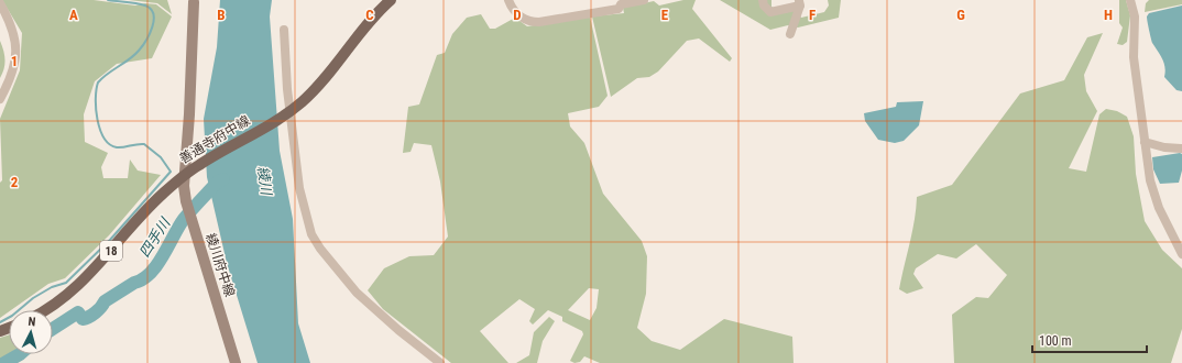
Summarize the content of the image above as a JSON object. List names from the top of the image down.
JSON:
{
  "streets": {
    "main road": ["善通寺府中線", "18", "綾川府中線"]
  },
  "crossings": [
    ["善通寺府中線", "綾川府中線"]
  ],
  "water": ["綾川", "四手川"],
  "scale_bar": "100 m",
  "north": "top",
  "grid": {
    "columns": [
      "A",
      "B",
      "C",
      "D",
      "E",
      "F",
      "G",
      "H"
    ],
    "rows": ["1", "2"]
  }
}
